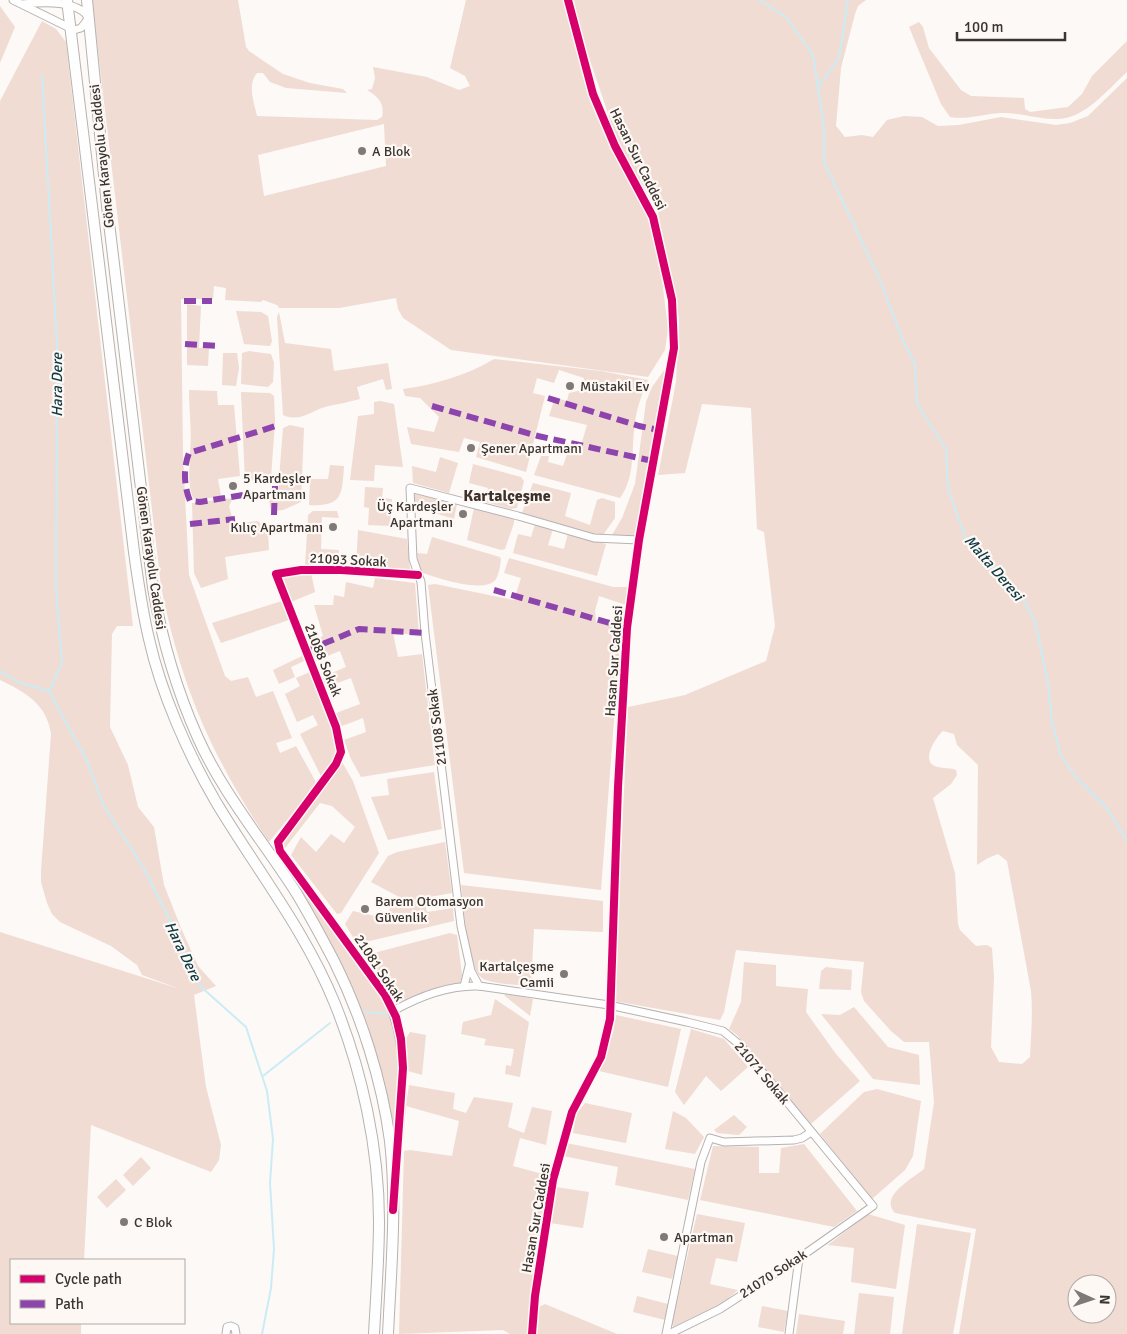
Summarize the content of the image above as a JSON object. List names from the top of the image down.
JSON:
{
  "streets": {
    "highway": ["Gönen Karayolu Caddesi"],
    "street": [
      "Hasan Sur Caddesi",
      "21093 Sokak",
      "21088 Sokak",
      "21108 Sokak",
      "21081 Sokak",
      "21071 Sokak",
      "21070 Sokak"
    ]
  },
  "crossings": [
    ["Gönen Karayolu Caddesi", "21081 Sokak"],
    ["Hasan Sur Caddesi", "21108 Sokak"],
    ["Hasan Sur Caddesi", "21071 Sokak"],
    ["21093 Sokak", "21088 Sokak"],
    ["21093 Sokak", "21108 Sokak"],
    ["21088 Sokak", "21081 Sokak"],
    ["21108 Sokak", "21071 Sokak"],
    ["21081 Sokak", "21071 Sokak"],
    ["21071 Sokak", "21070 Sokak"]
  ],
  "districts": ["Kartalçeşme"],
  "water": ["Hara Dere", "Malta Deresi"],
  "places": [
    "A Blok",
    "Müstakil Ev",
    "Şener Apartmanı",
    "5 Kardeşler Apartmanı",
    "Üç Kardeşler Apartmanı",
    "Kılıç Apartmanı",
    "Barem Otomasyon Güvenlik",
    "Kartalçeşme Camii",
    "C Blok",
    "Apartman"
  ],
  "legend": ["Cycle path", "Path"],
  "scale_bar": "100 m",
  "north": "right"
}
